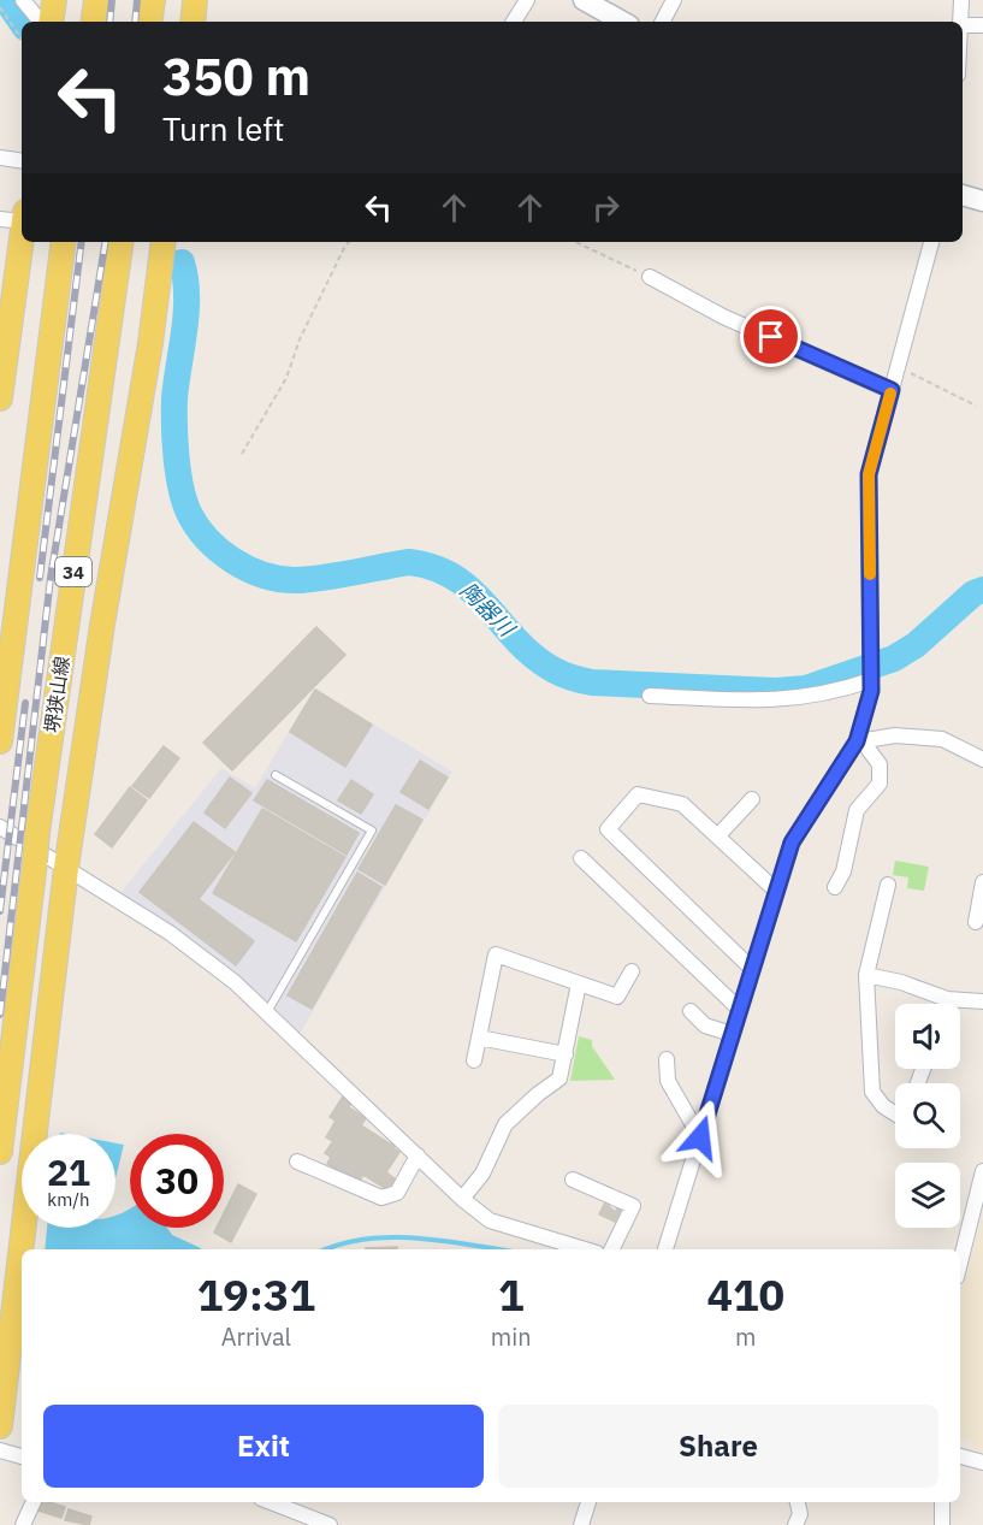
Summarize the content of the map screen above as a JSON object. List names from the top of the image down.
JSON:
{
  "streets": {
    "main road": ["34", "堺狭山線"]
  },
  "water": ["陶器川"],
  "page": {
    "turn": ["350 m", "Turn left"],
    "speed": "21 km/h",
    "limit": "30",
    "eta": [
      "19:31",
      "Arrival",
      "1",
      "min",
      "410",
      "m"
    ],
    "buttons": ["Exit", "Share"]
  }
}
